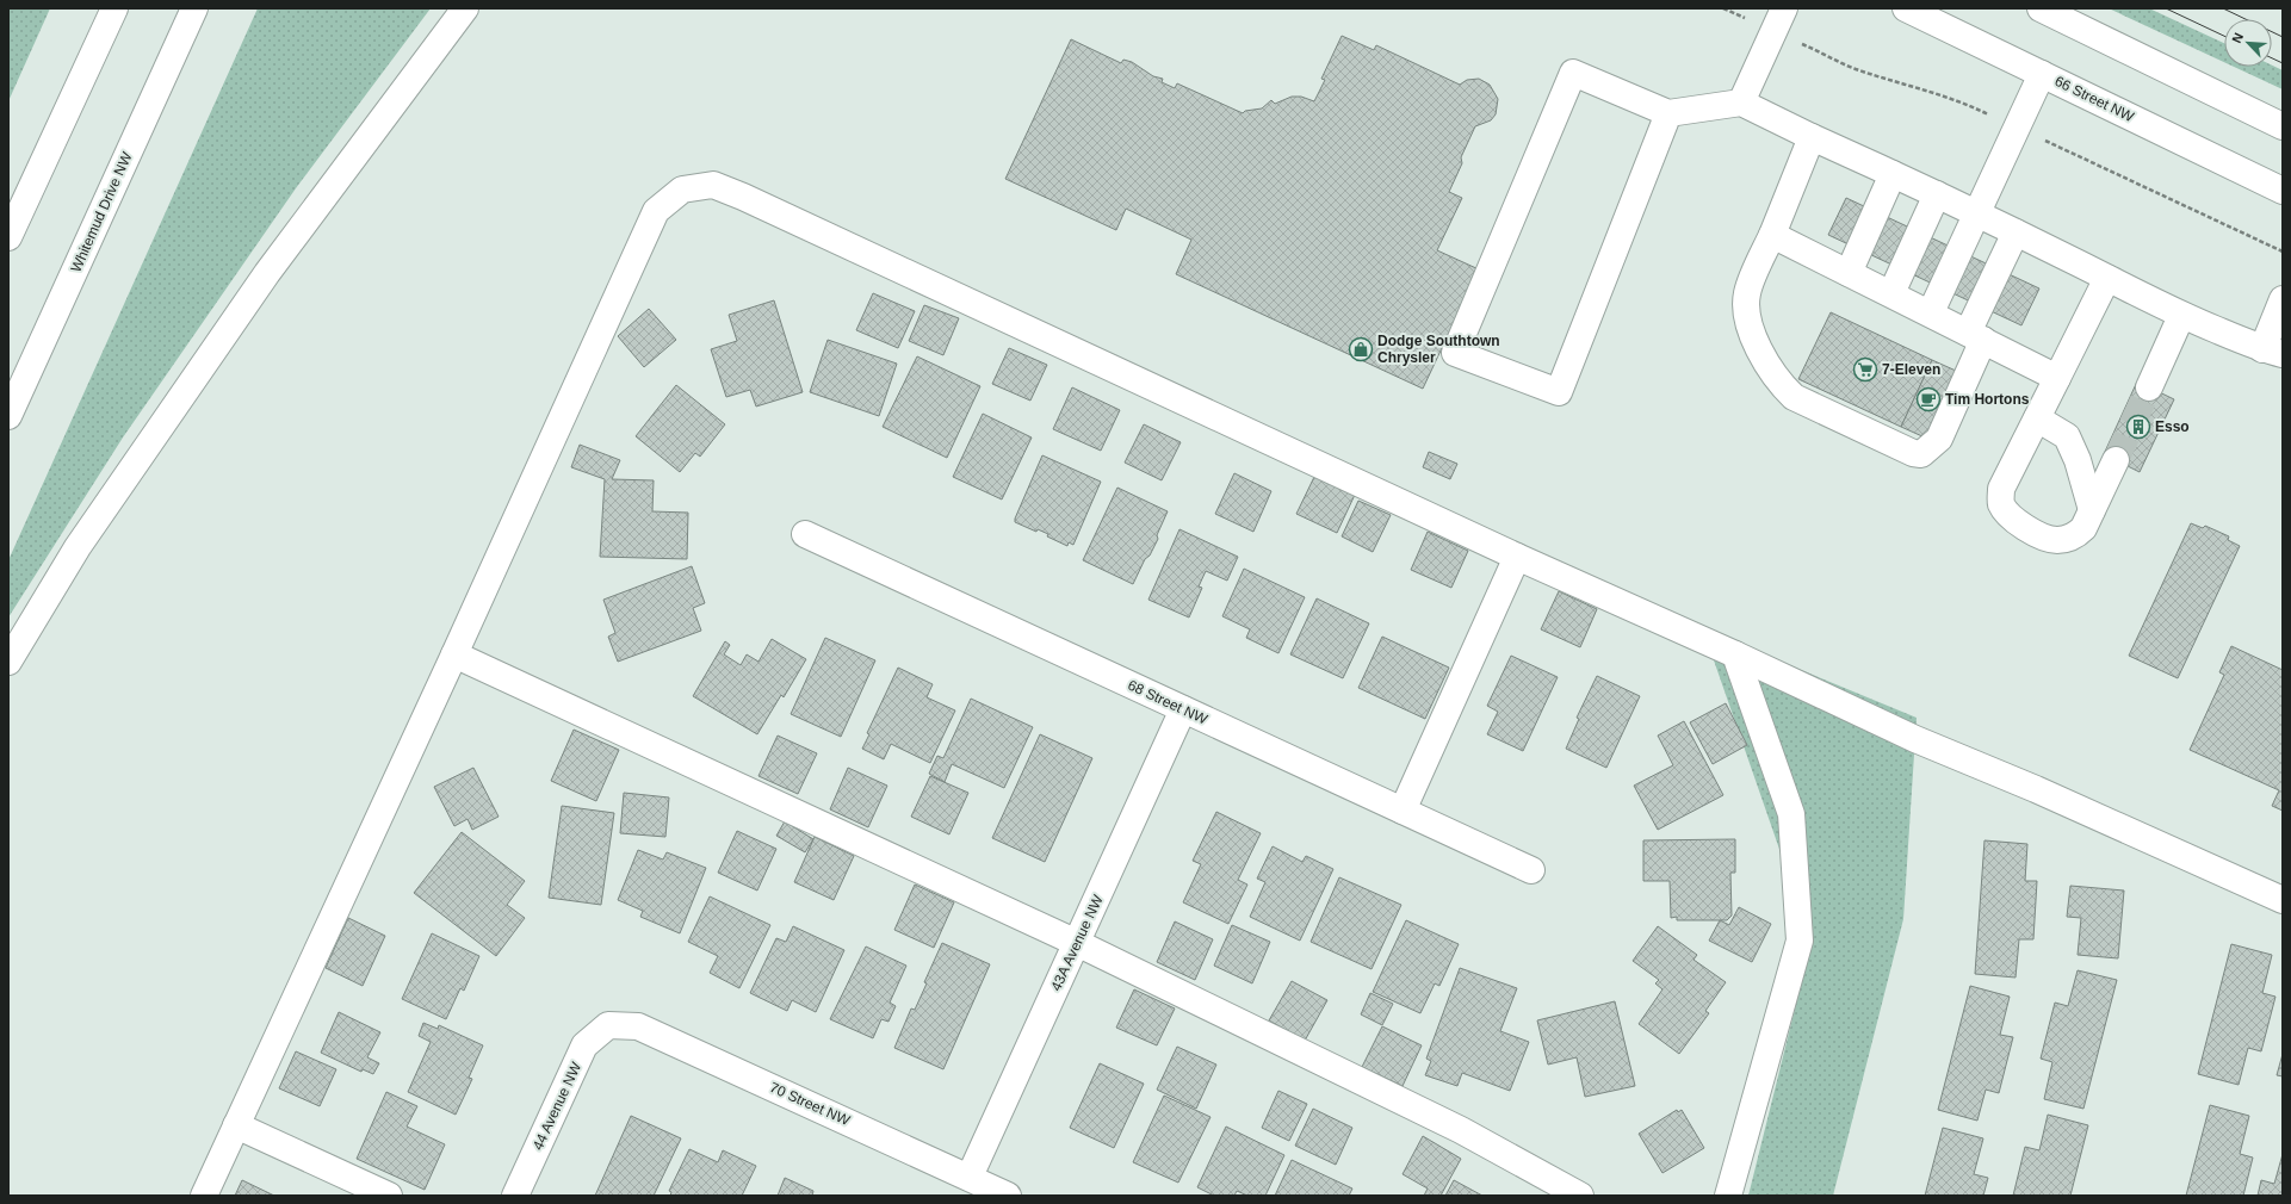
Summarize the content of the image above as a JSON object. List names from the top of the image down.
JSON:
{
  "streets": {
    "main road": [
      "66 Street NW",
      "Whitemud Drive NW",
      "68 Street NW",
      "43A Avenue NW",
      "70 Street NW",
      "44 Avenue NW"
    ]
  },
  "crossings": [
    ["68 Street NW", "43A Avenue NW"],
    ["43A Avenue NW", "70 Street NW"],
    ["70 Street NW", "44 Avenue NW"]
  ],
  "places": {
    "shop": ["Dodge Southtown Chrysler"],
    "supermarket": ["7-Eleven"],
    "cafe": ["Tim Hortons"],
    "building": ["Esso"]
  },
  "north": "top left"
}
